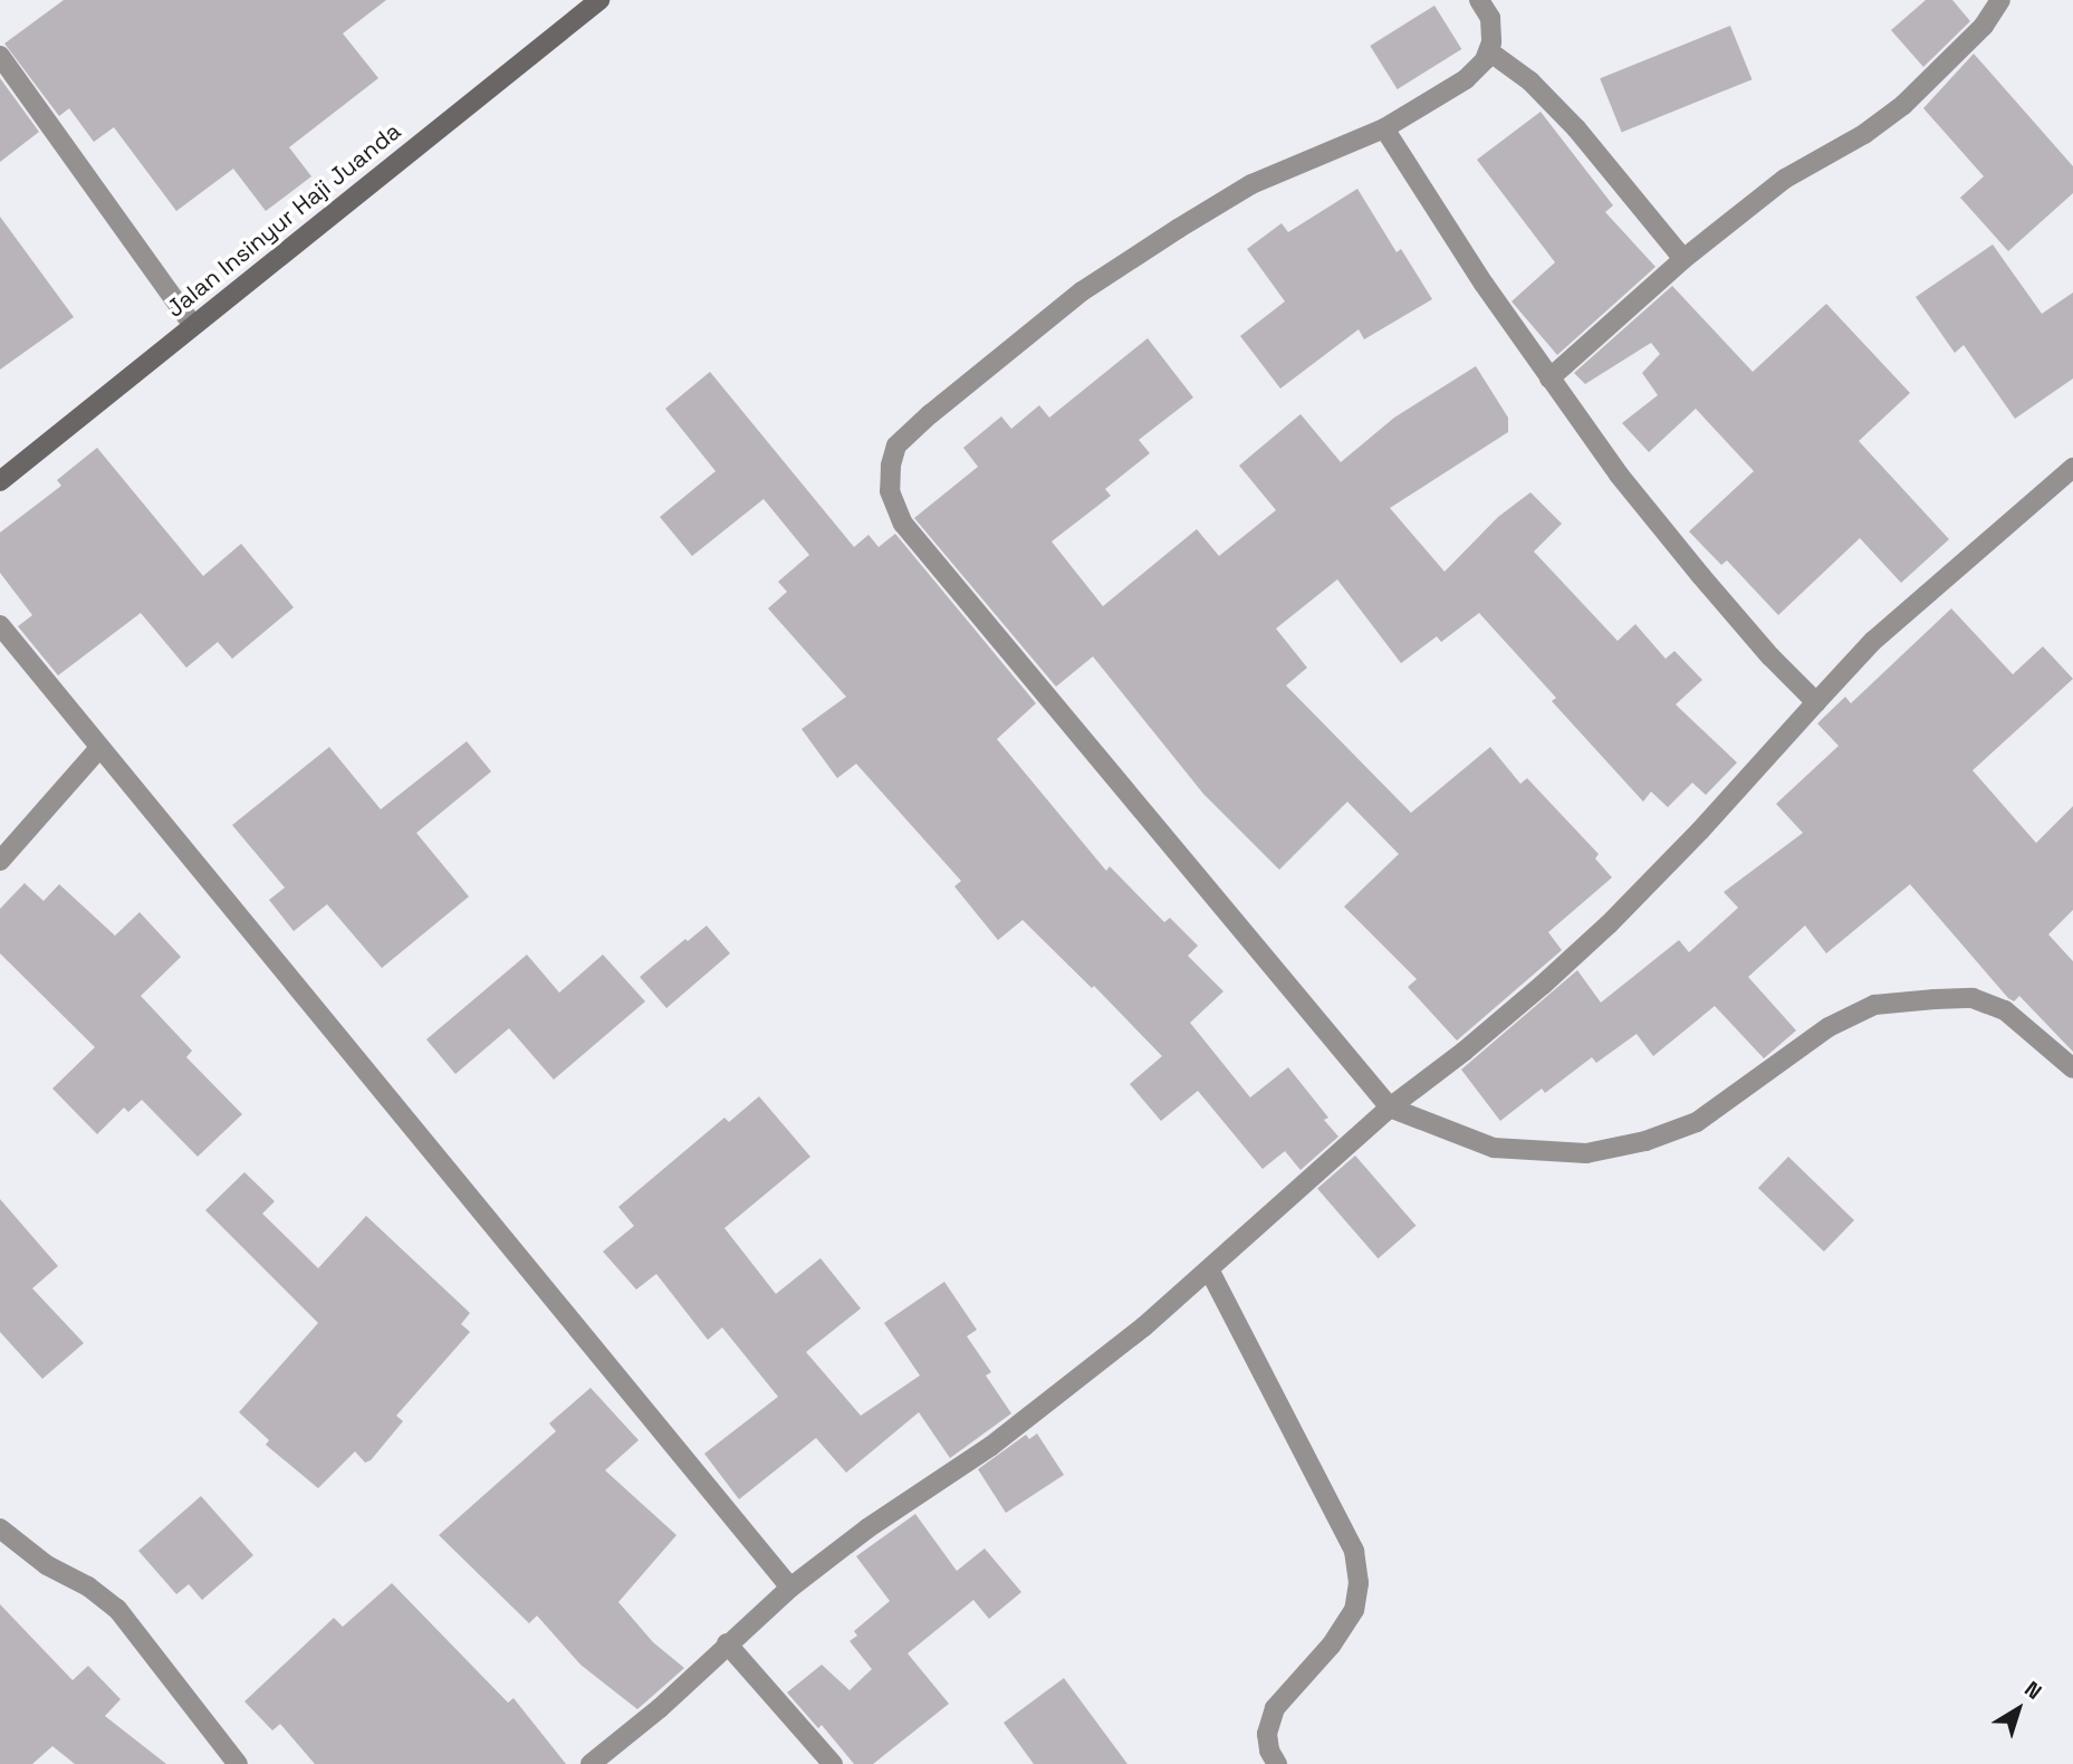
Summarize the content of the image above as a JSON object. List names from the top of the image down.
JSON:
{
  "streets": {
    "main road": ["Jalan Insinyur Haji Juanda"]
  },
  "north": "top right"
}
